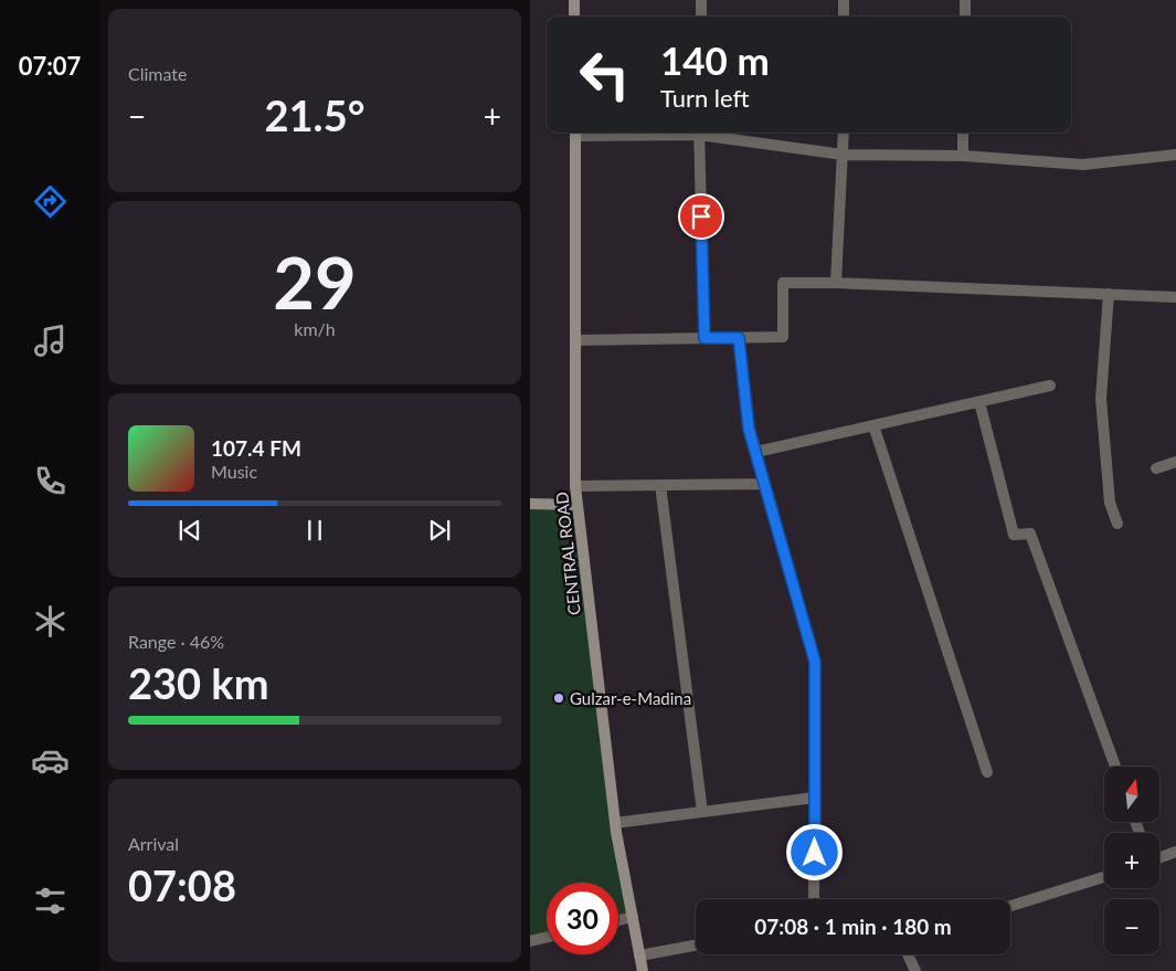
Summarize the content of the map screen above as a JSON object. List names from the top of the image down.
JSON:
{
  "streets": {
    "street": ["CENTRAL ROAD"]
  },
  "places": ["Gulzar-e-Madina"],
  "north": "top",
  "page": {
    "tabs": "07:07",
    "tile": [
      "Climate",
      ["29", "km/h"],
      ["Range · 46%", "230 km"],
      ["Arrival", "07:08"]
    ],
    "turn": ["140 m", "Turn left"],
    "heat": ["−", "21.5°", "+"],
    "song": ["107.4 FM", "Music"],
    "map_buttons": ["+", "−"],
    "limit": "30",
    "trip": "07:08 · 1 min · 180 m"
  }
}
